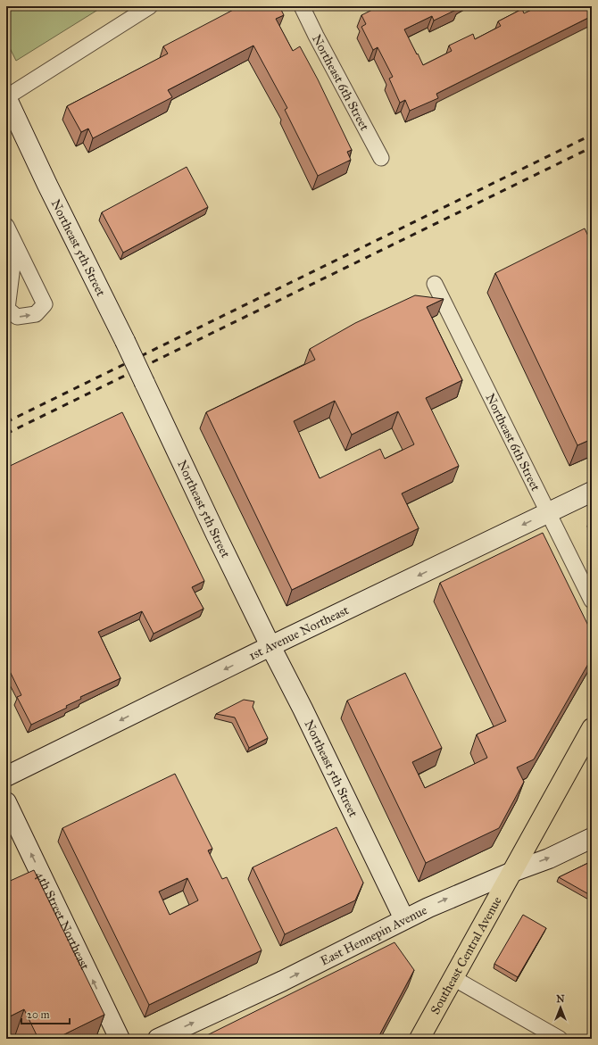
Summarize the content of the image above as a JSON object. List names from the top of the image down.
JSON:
{
  "streets": {
    "main road": [
      "Northeast 5th Street",
      "1st Avenue Northeast",
      "4th Street Northeast",
      "East Hennepin Avenue",
      "Southeast Central Avenue"
    ],
    "street": ["Northeast 6th Street"]
  },
  "crossings": [
    ["Northeast 6th Street", "1st Avenue Northeast"],
    ["Northeast 5th Street", "1st Avenue Northeast"],
    ["Northeast 5th Street", "East Hennepin Avenue"],
    ["East Hennepin Avenue", "Southeast Central Avenue"]
  ],
  "one_way": ["1st Avenue Northeast", "4th Street Northeast", "East Hennepin Avenue"],
  "scale_bar": "20 m",
  "north": "top"
}
